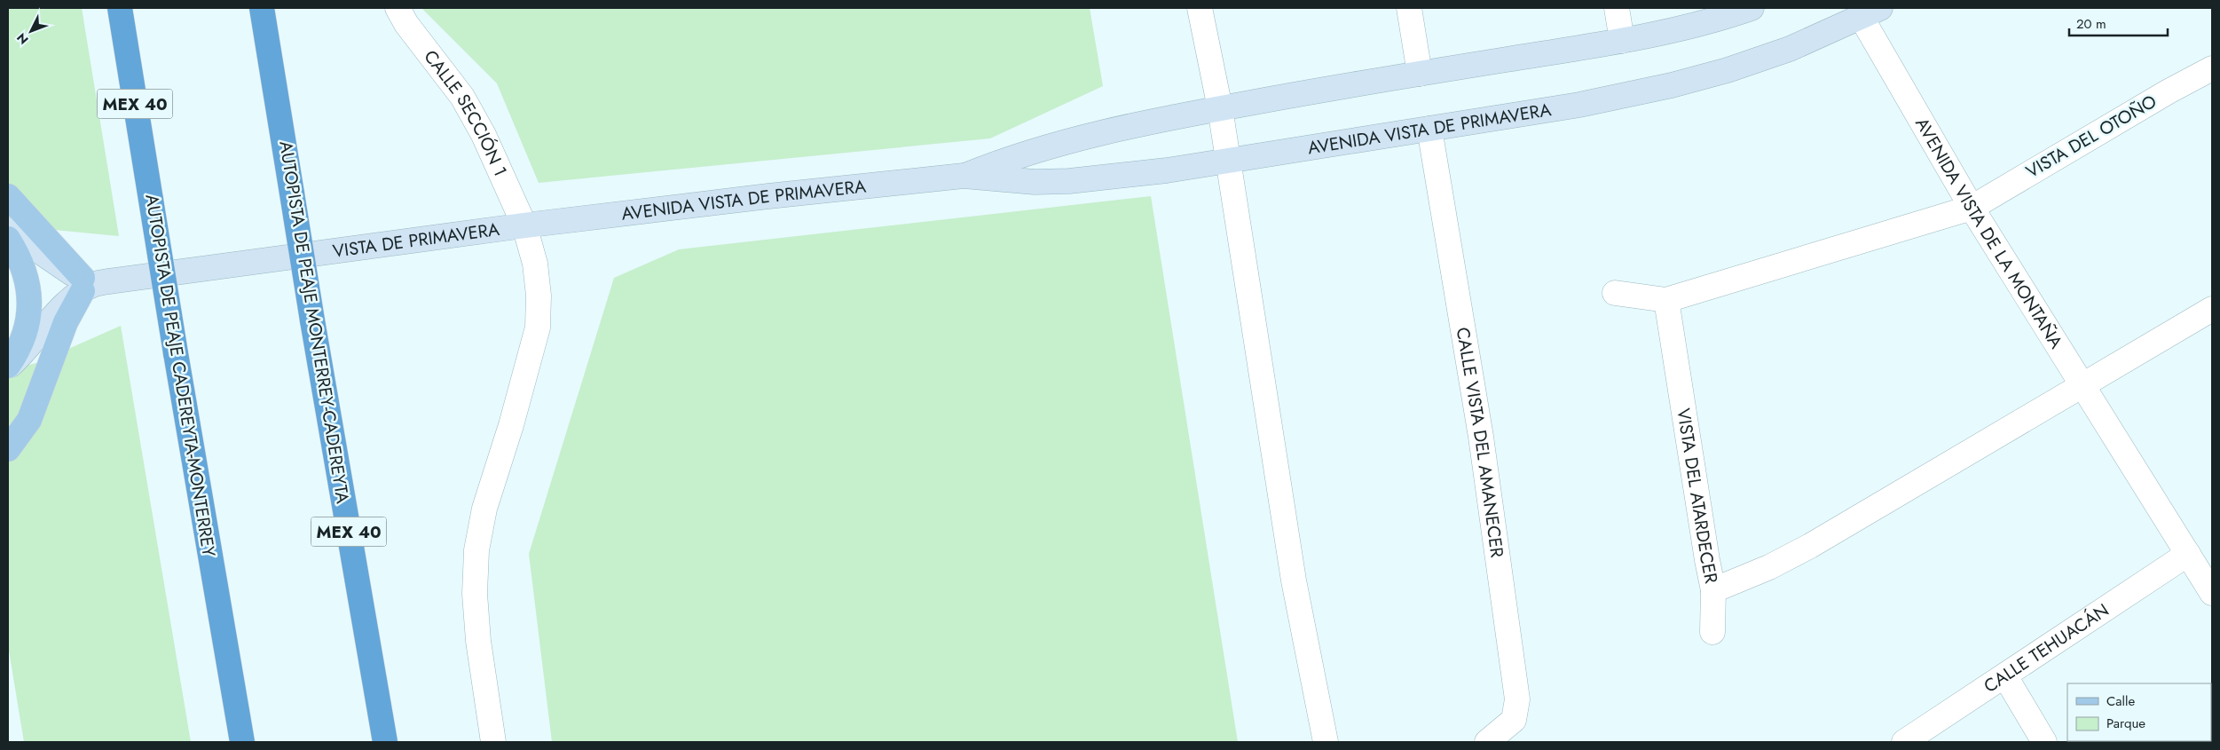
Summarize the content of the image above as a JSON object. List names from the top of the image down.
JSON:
{
  "streets": {
    "highway": ["MEX 40", "AUTOPISTA DE PEAJE MONTERREY-CADEREYTA", "AUTOPISTA DE PEAJE CADEREYTA-MONTERREY"],
    "main road": ["AVENIDA VISTA DE PRIMAVERA", "VISTA DE PRIMAVERA"],
    "street": [
      "CALLE SECCIÓN 1",
      "VISTA DEL OTOÑO",
      "AVENIDA VISTA DE LA MONTAÑA",
      "CALLE VISTA DEL AMANECER",
      "VISTA DEL ATARDECER",
      "CALLE TEHUACÁN"
    ]
  },
  "crossings": [
    ["CALLE SECCIÓN 1", "AVENIDA VISTA DE PRIMAVERA"],
    ["CALLE SECCIÓN 1", "VISTA DE PRIMAVERA"],
    ["AVENIDA VISTA DE PRIMAVERA", "AVENIDA VISTA DE LA MONTAÑA"],
    ["AVENIDA VISTA DE PRIMAVERA", "VISTA DE PRIMAVERA"],
    ["AVENIDA VISTA DE PRIMAVERA", "CALLE VISTA DEL AMANECER"],
    ["VISTA DEL OTOÑO", "AVENIDA VISTA DE LA MONTAÑA"],
    ["AVENIDA VISTA DE LA MONTAÑA", "VISTA DEL ATARDECER"],
    ["AVENIDA VISTA DE LA MONTAÑA", "CALLE TEHUACÁN"]
  ],
  "legend": ["Calle", "Parque"],
  "scale_bar": "20 m",
  "north": "bottom left"
}
